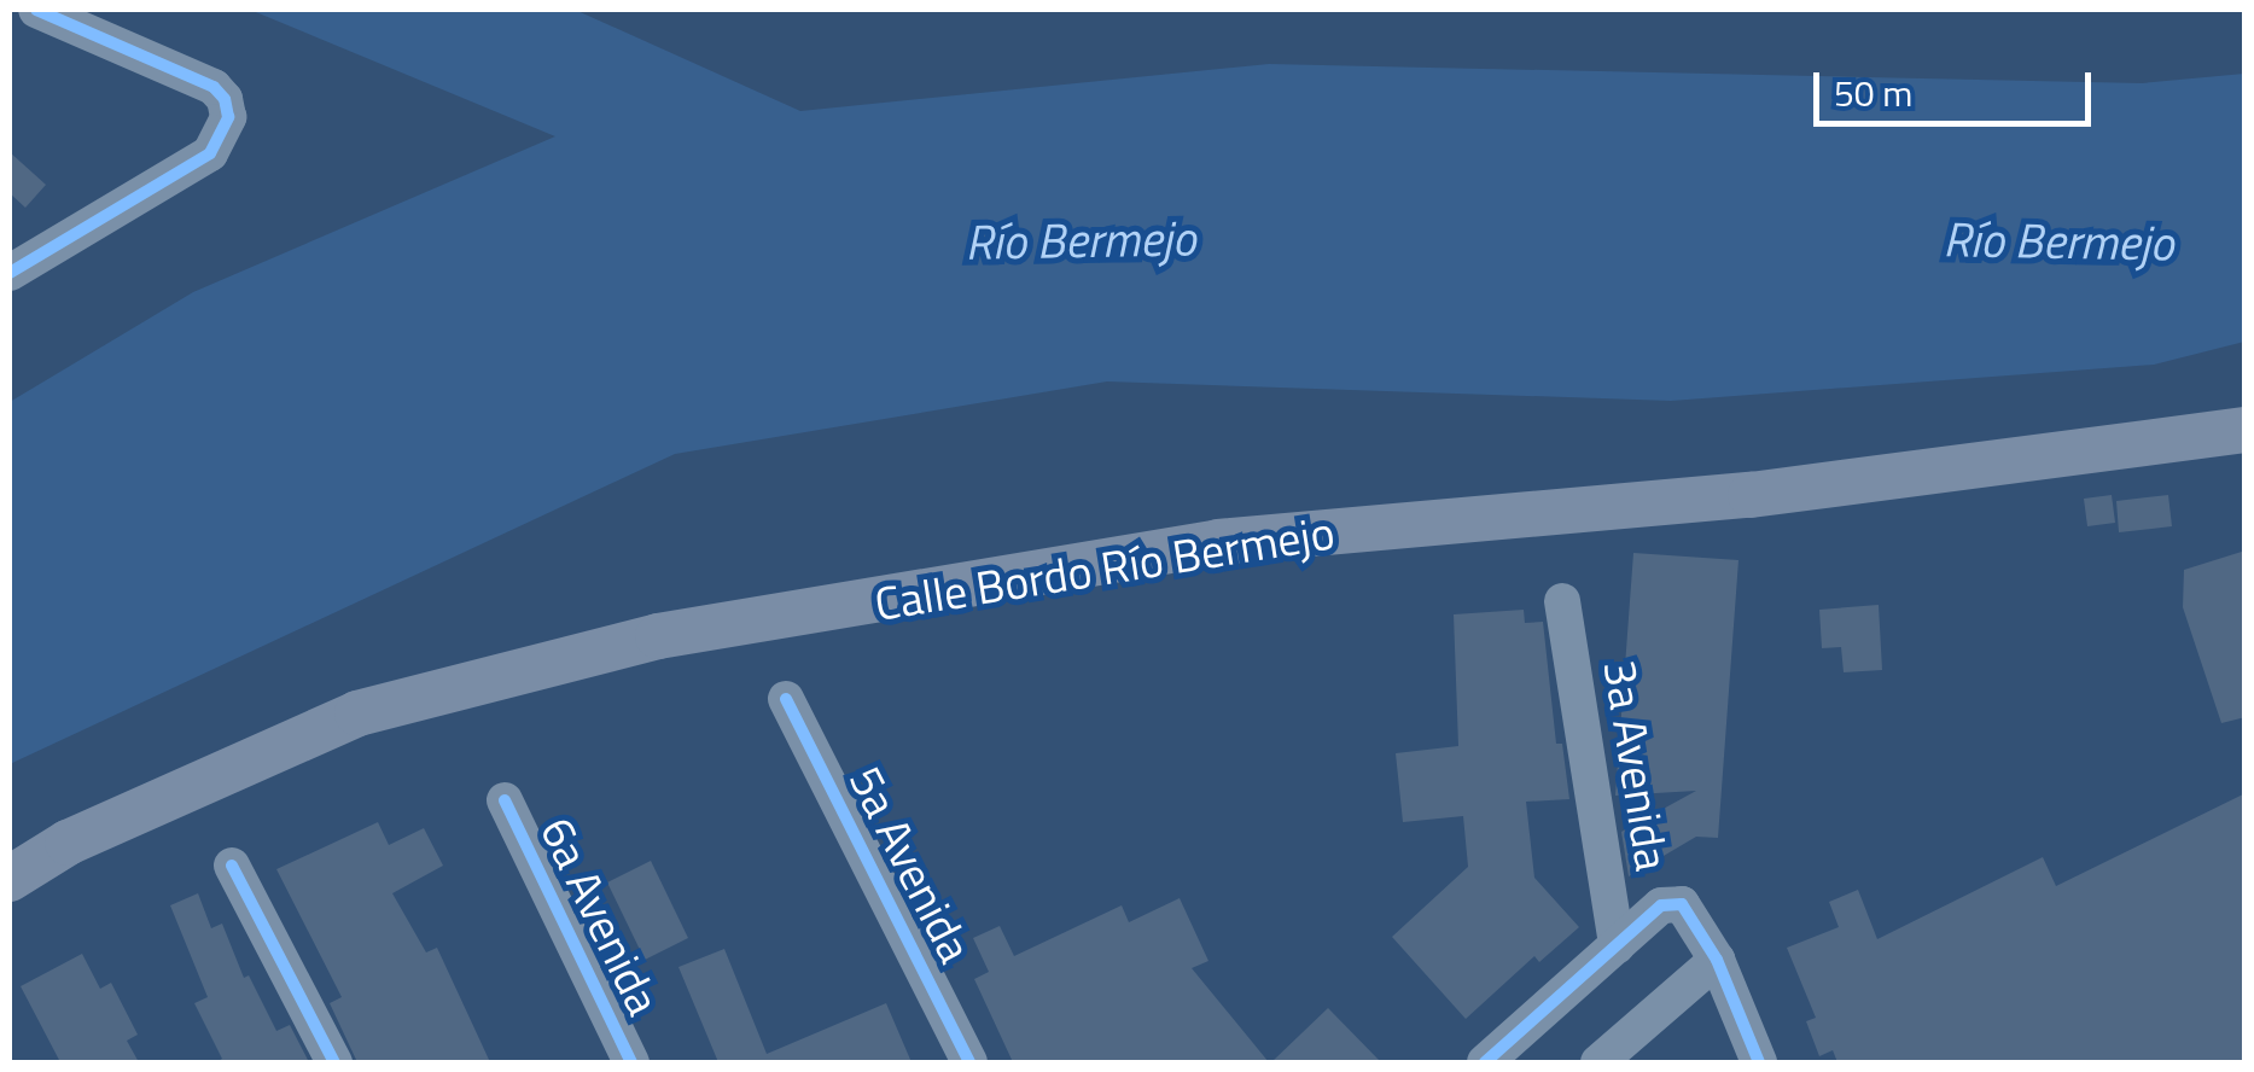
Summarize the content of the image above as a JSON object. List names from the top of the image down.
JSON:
{
  "streets": {
    "main road": ["Calle Bordo Río Bermejo"],
    "street": ["3a Avenida", "5a Avenida", "6a Avenida"]
  },
  "water": ["Río Bermejo"],
  "scale_bar": "50 m"
}
